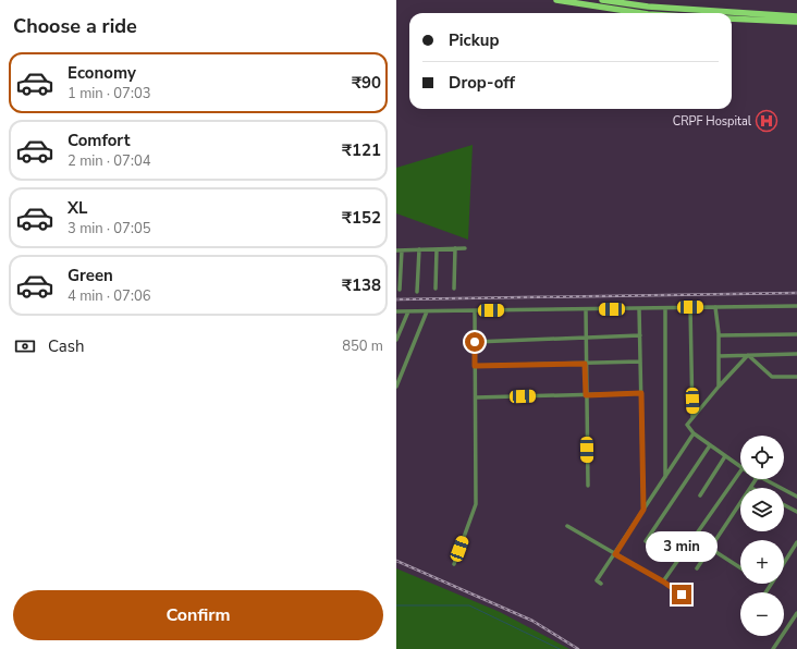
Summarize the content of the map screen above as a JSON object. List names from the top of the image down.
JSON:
{
  "places": {
    "hospital": ["CRPF Hospital"]
  },
  "page": {
    "heading": "Choose a ride",
    "banner": ["Pickup", "Drop-off"],
    "list": [
      {
        "name": "Economy",
        "note": "1 min · 07:03",
        "value": "₹90"
      },
      {
        "name": "Comfort",
        "note": "2 min · 07:04",
        "value": "₹121"
      },
      {
        "name": "XL",
        "note": "3 min · 07:05",
        "value": "₹152"
      },
      {
        "name": "Green",
        "note": "4 min · 07:06",
        "value": "₹138"
      }
    ],
    "pay": ["Cash", "850 m"],
    "map_buttons": ["+", "−"],
    "bubble": "3 min",
    "buttons": "Confirm"
  }
}
